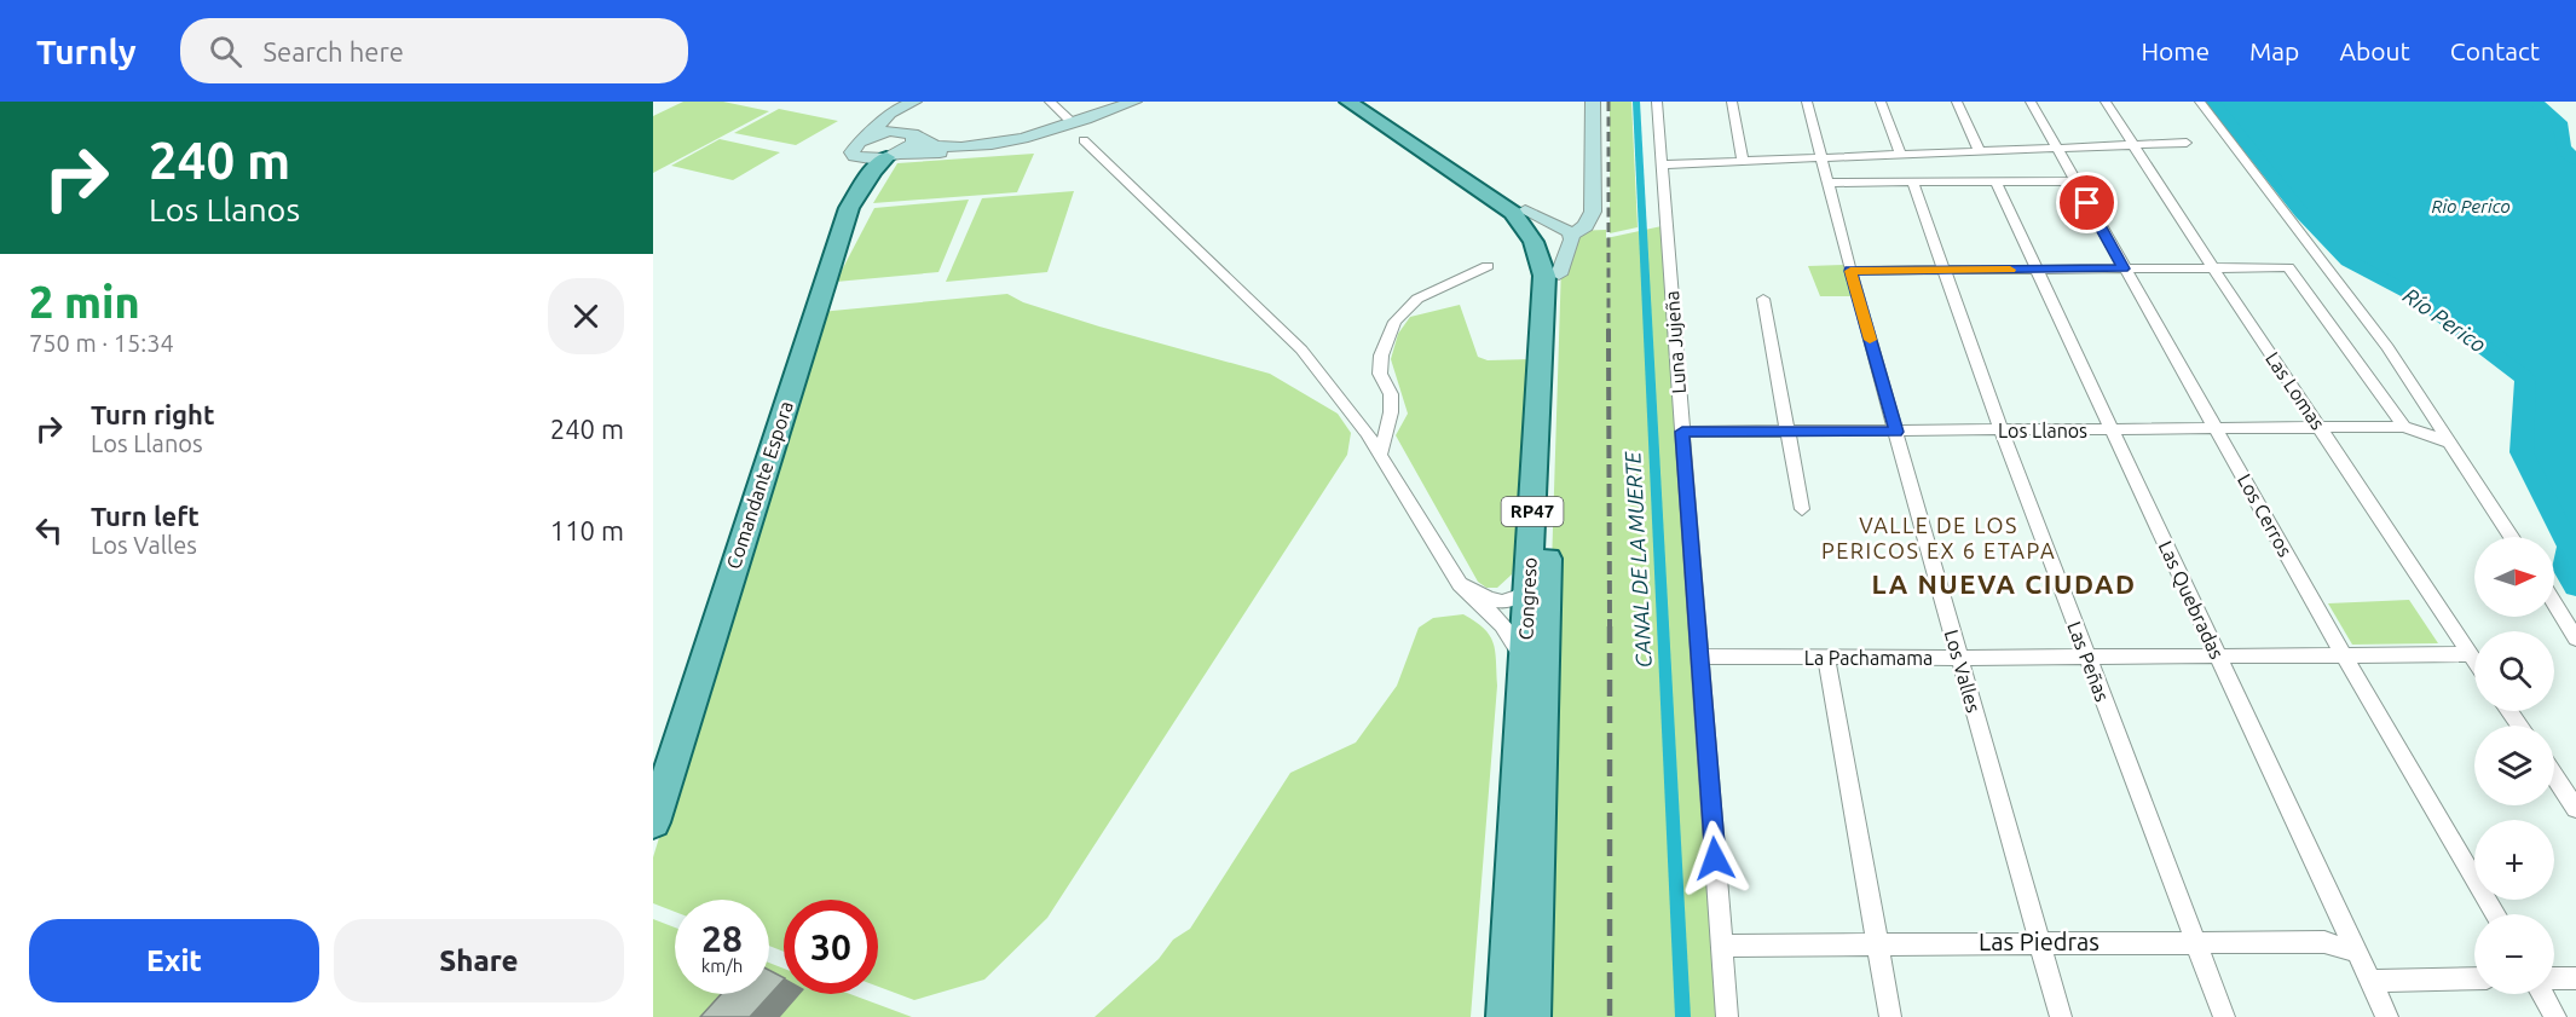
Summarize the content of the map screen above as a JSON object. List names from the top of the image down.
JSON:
{
  "streets": {
    "main road": ["Comandante Espora", "RP47", "Congreso"],
    "street": [
      "Luna Jujeña",
      "Las Lomas",
      "Los Llanos",
      "Los Cerros",
      "Las Quebradas",
      "La Pachamama",
      "Las Peñas",
      "Los Valles",
      "Las Piedras"
    ]
  },
  "crossings": [
    ["Luna Jujeña", "Los Llanos"],
    ["Luna Jujeña", "La Pachamama"],
    ["Luna Jujeña", "Las Piedras"],
    ["Las Lomas", "Los Llanos"],
    ["Las Lomas", "La Pachamama"],
    ["Los Llanos", "Los Cerros"],
    ["Los Llanos", "Las Quebradas"],
    ["Los Llanos", "Las Peñas"],
    ["Los Llanos", "Los Valles"],
    ["Los Cerros", "La Pachamama"],
    ["Las Quebradas", "La Pachamama"],
    ["Las Quebradas", "Las Piedras"],
    ["La Pachamama", "Las Peñas"],
    ["La Pachamama", "Los Valles"],
    ["Las Peñas", "Las Piedras"],
    ["Los Valles", "Las Piedras"]
  ],
  "districts": ["VALLE DE LOS PERICOS EX 6 ETAPA", "LA NUEVA CIUDAD"],
  "water": ["Rio Perico", "Río Perico", "CANAL DE LA MUERTE"],
  "north": "right",
  "page": {
    "header": "Turnly",
    "search": "Search here",
    "nav": [
      "Home",
      "Map",
      "About",
      "Contact"
    ],
    "turn": ["240 m", "Los Llanos"],
    "heading": ["2 min", "750 m · 15:34"],
    "list": [
      {
        "name": "Turn right",
        "note": "Los Llanos",
        "value": "240 m"
      },
      {
        "name": "Turn left",
        "note": "Los Valles",
        "value": "110 m"
      }
    ],
    "map_buttons": ["+", "−"],
    "speed": "28 km/h",
    "limit": "30",
    "buttons": ["Exit", "Share"]
  }
}
